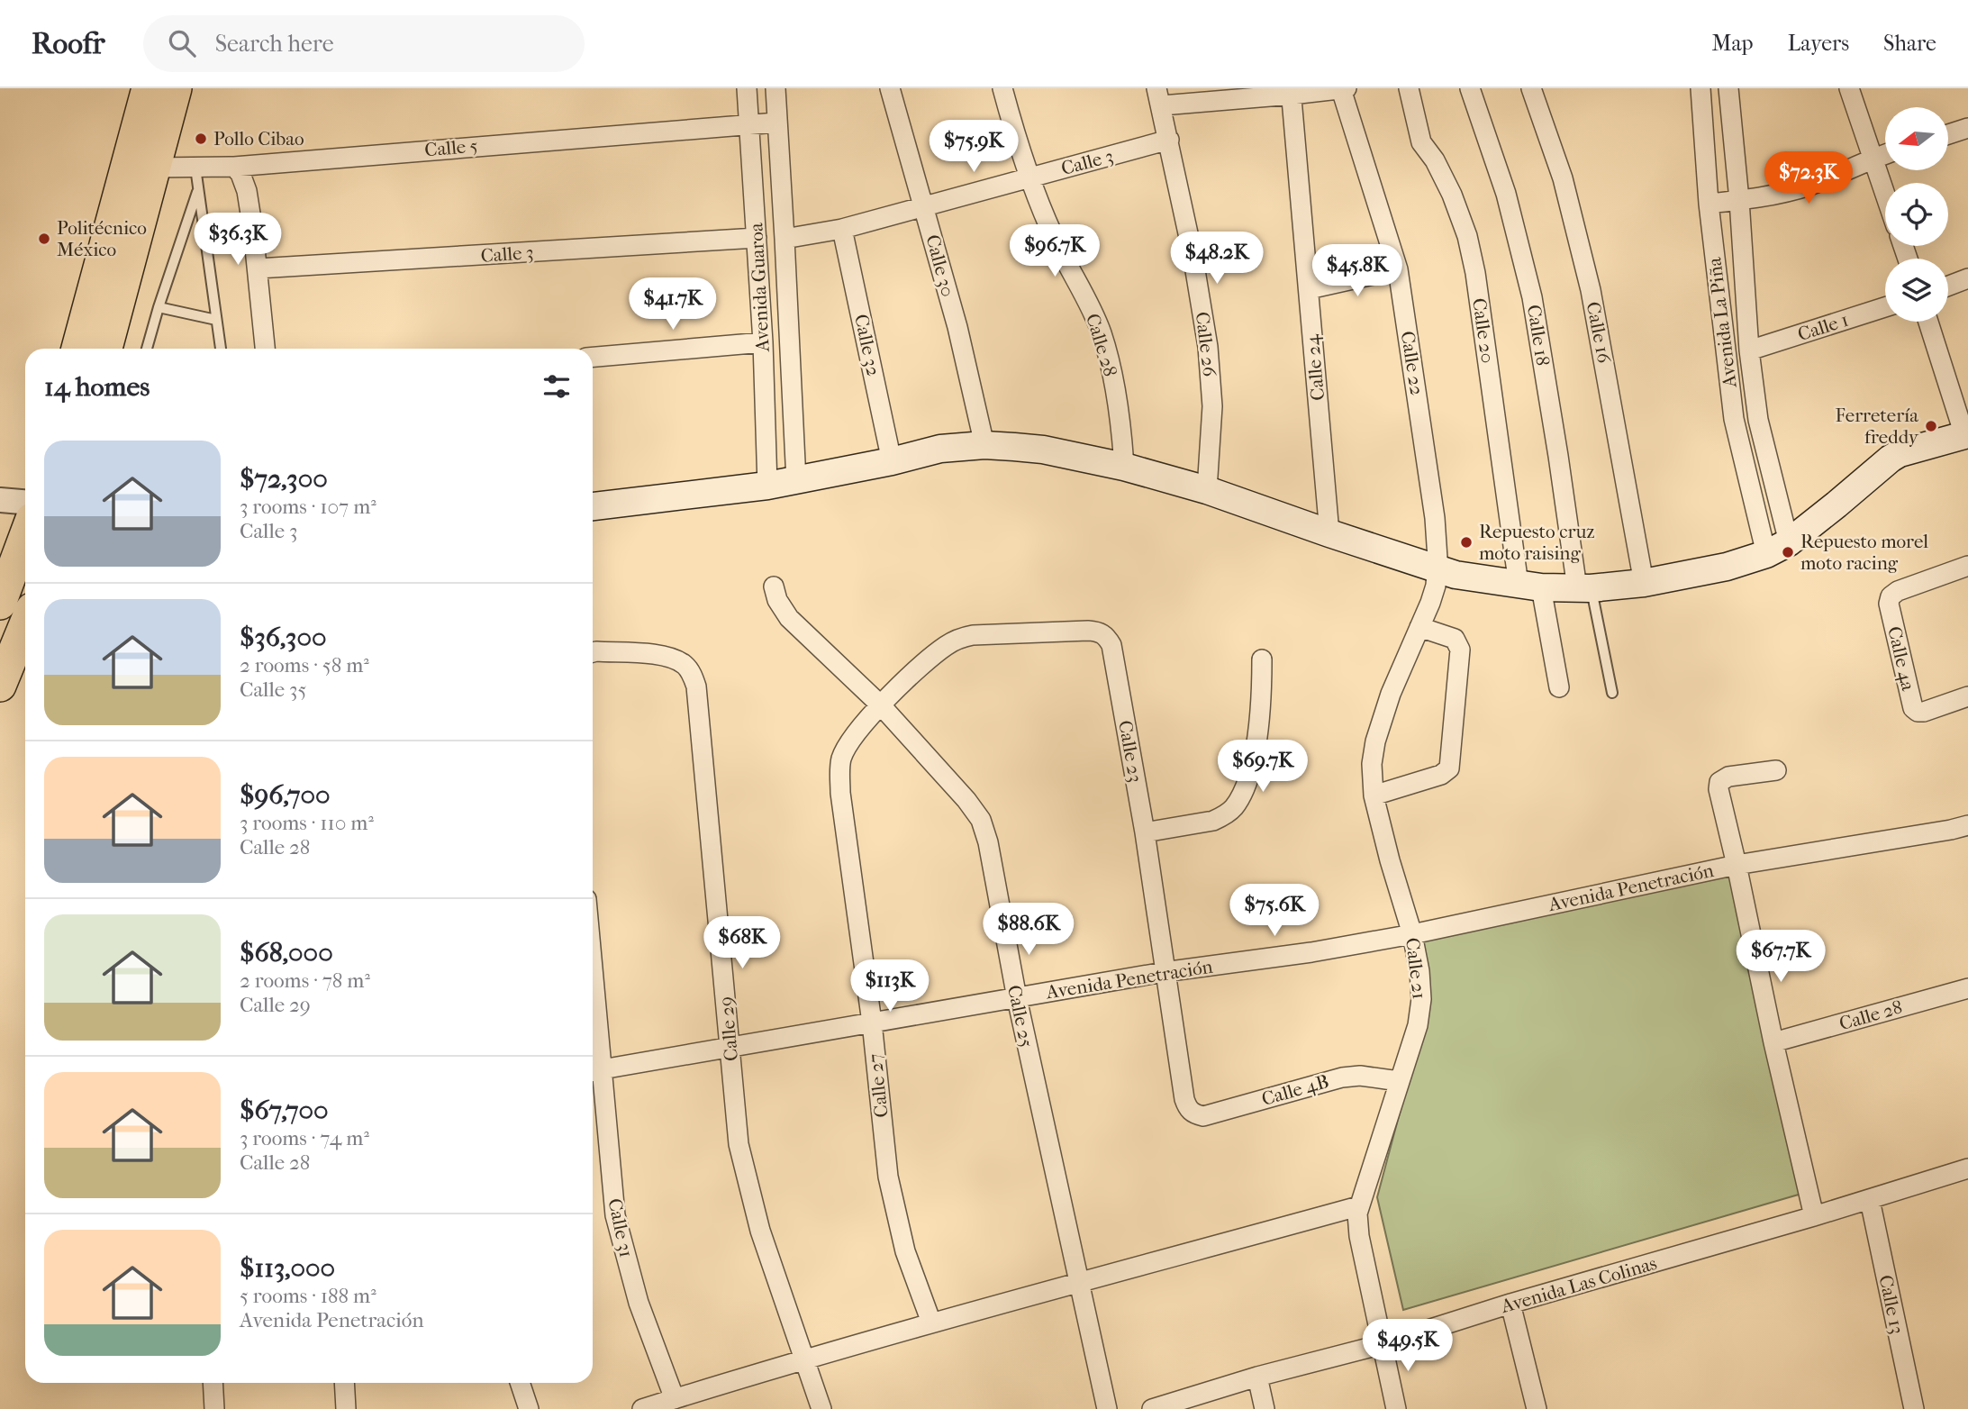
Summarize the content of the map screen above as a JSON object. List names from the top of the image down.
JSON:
{
  "streets": {
    "street": [
      "Calle 5",
      "Calle 3",
      "Calle 30",
      "Avenida Guaroa",
      "Avenida La Piña",
      "Calle 1",
      "Calle 20",
      "Calle 16",
      "Calle 18",
      "Calle 26",
      "Calle 32",
      "Calle 28",
      "Calle 22",
      "Calle 24",
      "Calle 4a",
      "Calle 23",
      "Avenida Penetración",
      "Calle 21",
      "Calle 25",
      "Calle 29",
      "Calle 27",
      "Calle 4B",
      "Calle 31",
      "Avenida Las Colinas",
      "Calle 13"
    ]
  },
  "crossings": [
    ["Calle 5", "Avenida Guaroa"],
    ["Calle 3", "Calle 30"],
    ["Calle 3", "Avenida Guaroa"],
    ["Calle 3", "Calle 26"],
    ["Calle 3", "Calle 32"],
    ["Calle 3", "Calle 28"],
    ["Avenida La Piña", "Calle 1"],
    ["Calle 22", "Calle 21"],
    ["Calle 23", "Avenida Penetración"],
    ["Calle 23", "Calle 25"],
    ["Calle 23", "Calle 27"],
    ["Calle 23", "Calle 4B"],
    ["Avenida Penetración", "Calle 21"],
    ["Avenida Penetración", "Calle 25"],
    ["Avenida Penetración", "Calle 29"],
    ["Avenida Penetración", "Calle 27"],
    ["Avenida Penetración", "Calle 31"],
    ["Calle 21", "Calle 4B"],
    ["Calle 21", "Avenida Las Colinas"],
    ["Calle 25", "Calle 27"],
    ["Avenida Las Colinas", "Calle 13"]
  ],
  "places": [
    "Pollo Cibao",
    "Politécnico México",
    "Ferretería freddy",
    "Repuesto cruz moto raising",
    "Repuesto morel moto racing"
  ],
  "north": "left",
  "page": {
    "header": "Roofr",
    "search": "Search here",
    "nav": ["Map", "Layers", "Share"],
    "price": [
      "$75.9K",
      "$72.3K",
      "$36.3K",
      "$96.7K",
      "$48.2K",
      "$45.8K",
      "$41.7K",
      "$69.7K",
      "$75.6K",
      "$88.6K",
      "$68K",
      "$67.7K",
      "$113K",
      "$49.5K"
    ],
    "heading": "14 homes",
    "list": [
      {
        "name": "$72,300",
        "note": "3 rooms · 107 m² · Calle 3"
      },
      {
        "name": "$36,300",
        "note": "2 rooms · 58 m² · Calle 35"
      },
      {
        "name": "$96,700",
        "note": "3 rooms · 110 m² · Calle 28"
      },
      {
        "name": "$68,000",
        "note": "2 rooms · 78 m² · Calle 29"
      },
      {
        "name": "$67,700",
        "note": "3 rooms · 74 m² · Calle 28"
      },
      {
        "name": "$113,000",
        "note": "5 rooms · 188 m² · Avenida Penetración"
      }
    ]
  }
}
